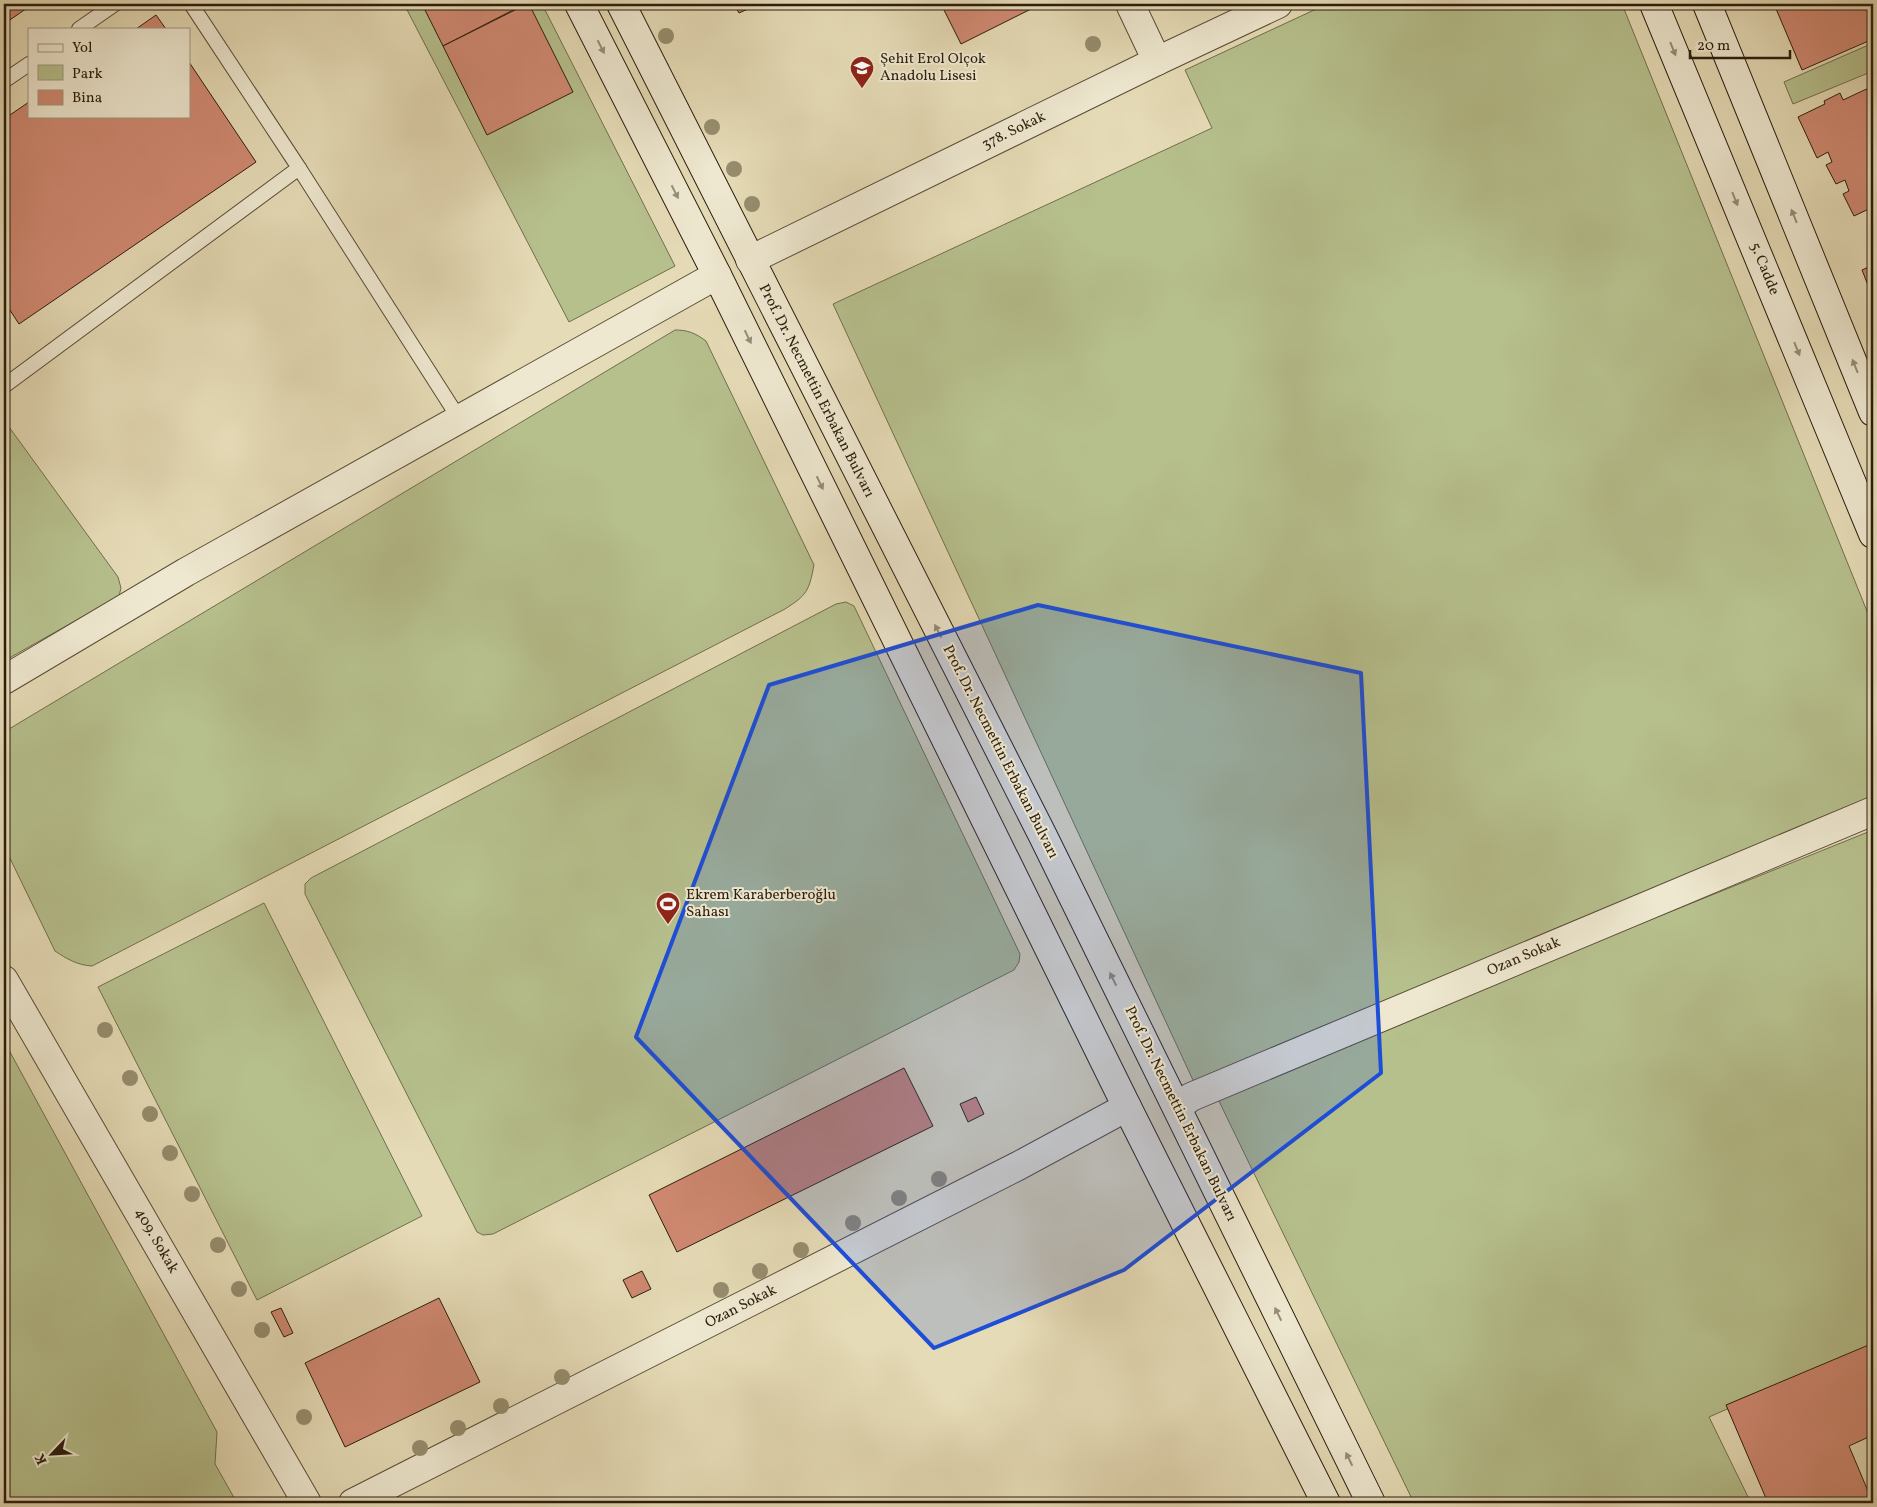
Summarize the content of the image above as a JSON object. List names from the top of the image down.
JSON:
{
  "streets": {
    "main road": [
      "378. Sokak",
      "5. Cadde",
      "Prof. Dr. Necmettin Erbakan Bulvarı",
      "Ozan Sokak",
      "409. Sokak"
    ]
  },
  "crossings": [
    ["378. Sokak", "Prof. Dr. Necmettin Erbakan Bulvarı"],
    ["Prof. Dr. Necmettin Erbakan Bulvarı", "Ozan Sokak"]
  ],
  "places": {
    "school or university": ["Şehit Erol Olçok Anadolu Lisesi"],
    "sports": ["Ekrem Karaberberoğlu Sahası"]
  },
  "legend": ["Yol", "Park", "Bina"],
  "scale_bar": "20 m",
  "north": "bottom left"
}
